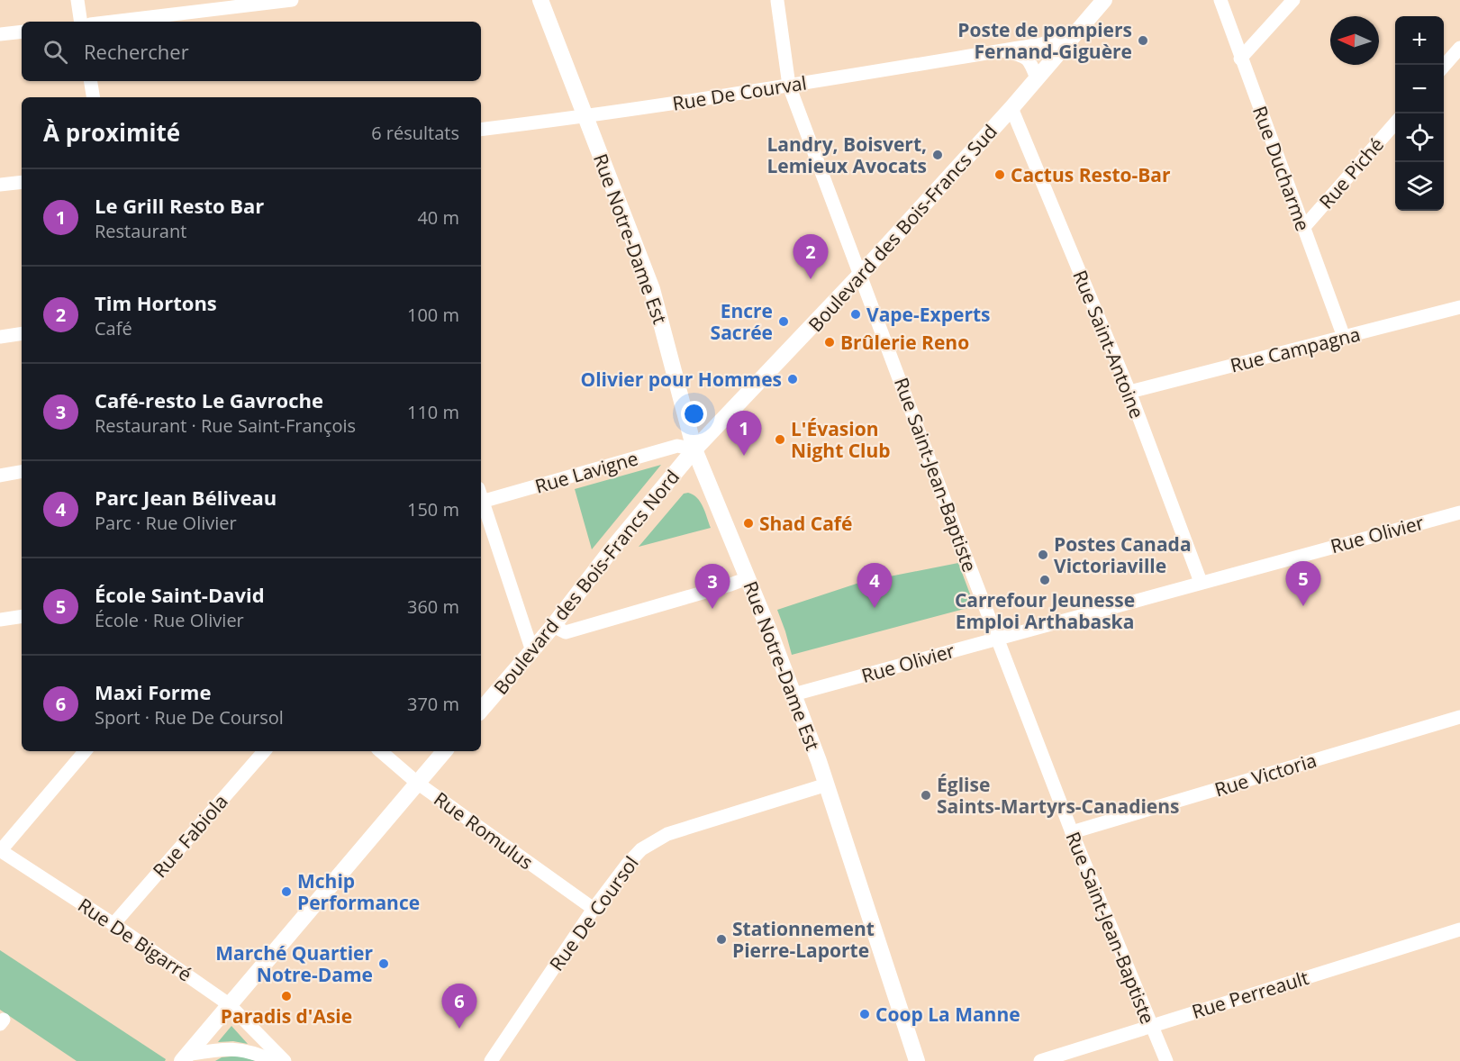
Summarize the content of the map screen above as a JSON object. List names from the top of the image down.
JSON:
{
  "streets": {
    "street": [
      "Rue De Courval",
      "Rue Ducharme",
      "Rue Piché",
      "Boulevard des Bois-Francs Sud",
      "Rue Notre-Dame Est",
      "Rue Saint-Antoine",
      "Rue Campagna",
      "Rue Lavigne",
      "Rue Saint-Jean-Baptiste",
      "Rue Olivier",
      "Boulevard des Bois-Francs Nord",
      "Rue Victoria",
      "Rue Romulus",
      "Rue Fabiola",
      "Rue De Coursol",
      "Rue De Bigarré",
      "Rue Perreault"
    ]
  },
  "crossings": [
    ["Rue De Courval", "Boulevard des Bois-Francs Sud"],
    ["Rue De Courval", "Rue Notre-Dame Est"],
    ["Rue De Courval", "Rue Saint-Jean-Baptiste"],
    ["Rue Ducharme", "Rue Piché"],
    ["Rue Ducharme", "Rue Campagna"],
    ["Boulevard des Bois-Francs Sud", "Rue Notre-Dame Est"],
    ["Boulevard des Bois-Francs Sud", "Rue Saint-Antoine"],
    ["Boulevard des Bois-Francs Sud", "Rue Lavigne"],
    ["Boulevard des Bois-Francs Sud", "Rue Saint-Jean-Baptiste"],
    ["Boulevard des Bois-Francs Sud", "Boulevard des Bois-Francs Nord"],
    ["Rue Notre-Dame Est", "Rue Lavigne"],
    ["Rue Notre-Dame Est", "Rue Olivier"],
    ["Rue Notre-Dame Est", "Boulevard des Bois-Francs Nord"],
    ["Rue Notre-Dame Est", "Rue De Coursol"],
    ["Rue Saint-Antoine", "Rue Campagna"],
    ["Rue Saint-Antoine", "Rue Olivier"],
    ["Rue Lavigne", "Boulevard des Bois-Francs Nord"],
    ["Rue Saint-Jean-Baptiste", "Rue Olivier"],
    ["Rue Saint-Jean-Baptiste", "Rue Victoria"],
    ["Rue Saint-Jean-Baptiste", "Rue Perreault"],
    ["Rue Romulus", "Rue De Coursol"],
    ["Rue Fabiola", "Rue De Bigarré"]
  ],
  "places": [
    "Poste de pompiers Fernand-Giguère",
    "Landry, Boisvert, Lemieux Avocats",
    "Cactus Resto-Bar",
    "Vape-Experts",
    "Encre Sacrée",
    "Brûlerie Reno",
    "Olivier pour Hommes",
    "L'Évasion Night Club",
    "Shad Café",
    "Postes Canada Victoriaville",
    "Carrefour Jeunesse Emploi Arthabaska",
    "Église Saints-Martyrs-Canadiens",
    "Mchip Performance",
    "Stationnement Pierre-Laporte",
    "Marché Quartier Notre-Dame",
    "Paradis d'Asie",
    "Coop La Manne"
  ],
  "north": "left",
  "page": {
    "map_buttons": ["+", "−"],
    "search": "Rechercher",
    "heading": ["À proximité", "6 résultats"],
    "list": [
      {
        "mark": "1",
        "name": "Le Grill Resto Bar",
        "note": "Restaurant",
        "value": "40 m"
      },
      {
        "mark": "2",
        "name": "Tim Hortons",
        "note": "Café",
        "value": "100 m"
      },
      {
        "mark": "3",
        "name": "Café-resto Le Gavroche",
        "note": "Restaurant · Rue Saint-François",
        "value": "110 m"
      },
      {
        "mark": "4",
        "name": "Parc Jean Béliveau",
        "note": "Parc · Rue Olivier",
        "value": "150 m"
      },
      {
        "mark": "5",
        "name": "École Saint-David",
        "note": "École · Rue Olivier",
        "value": "360 m"
      },
      {
        "mark": "6",
        "name": "Maxi Forme",
        "note": "Sport · Rue De Coursol",
        "value": "370 m"
      }
    ],
    "pins": [
      "2",
      "1",
      "5",
      "4",
      "3",
      "6"
    ]
  }
}
